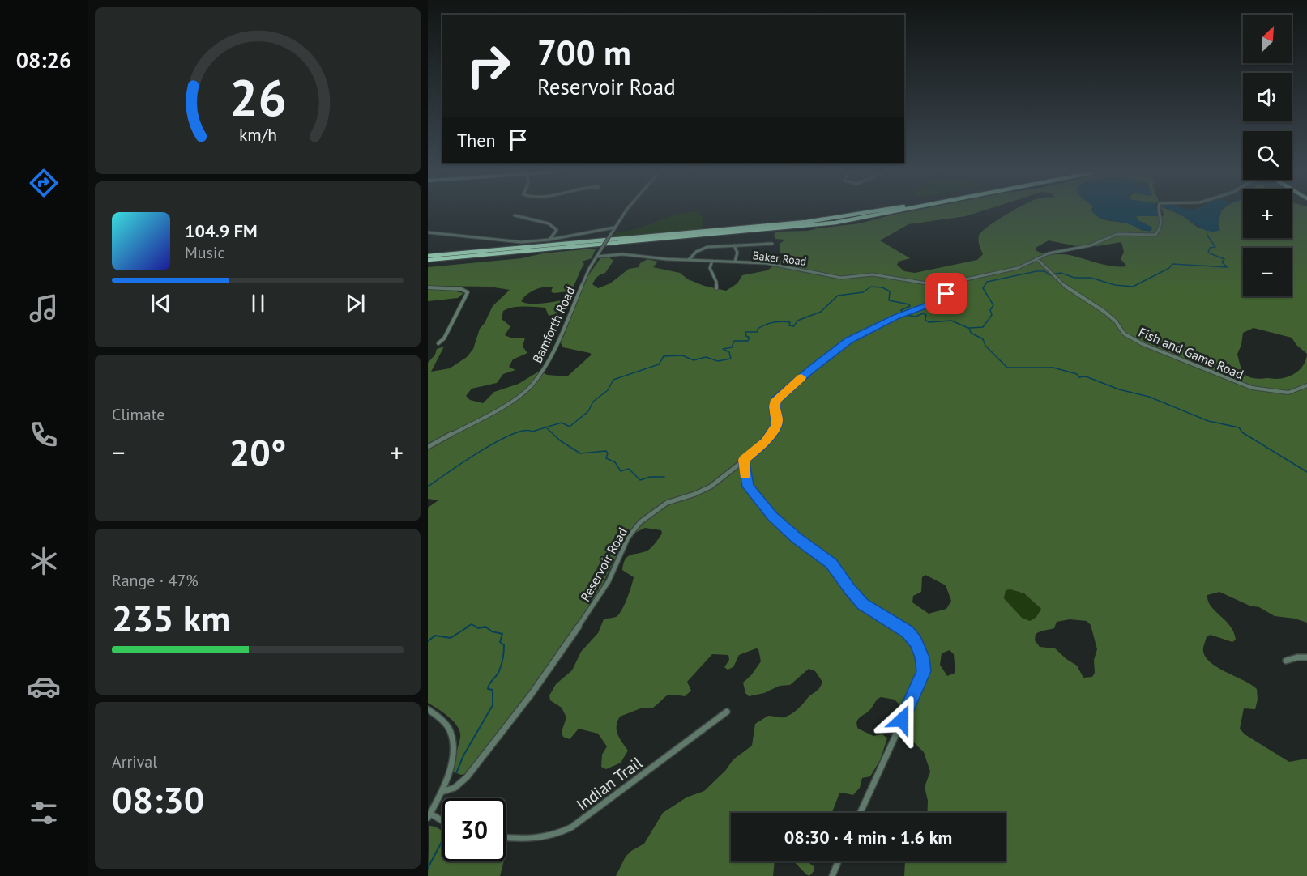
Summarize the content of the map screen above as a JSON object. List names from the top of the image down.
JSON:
{
  "streets": {
    "street": [
      "Baker Road",
      "Bamforth Road",
      "Fish and Game Road",
      "Reservoir Road",
      "Indian Trail"
    ]
  },
  "crossings": [
    ["Baker Road", "Bamforth Road"],
    ["Baker Road", "Reservoir Road"],
    ["Fish and Game Road", "Reservoir Road"]
  ],
  "north": "top right",
  "page": {
    "tabs": "08:26",
    "map_buttons": ["+", "−"],
    "turn": ["700 m", "Reservoir Road"],
    "then": "Then",
    "song": ["104.9 FM", "Music"],
    "tile": [
      "Climate",
      ["Range · 47%", "235 km"],
      ["Arrival", "08:30"]
    ],
    "heat": ["−", "20°", "+"],
    "limit": "30",
    "trip": "08:30 · 4 min · 1.6 km",
    "gauge": ["26", "km/h"]
  }
}
